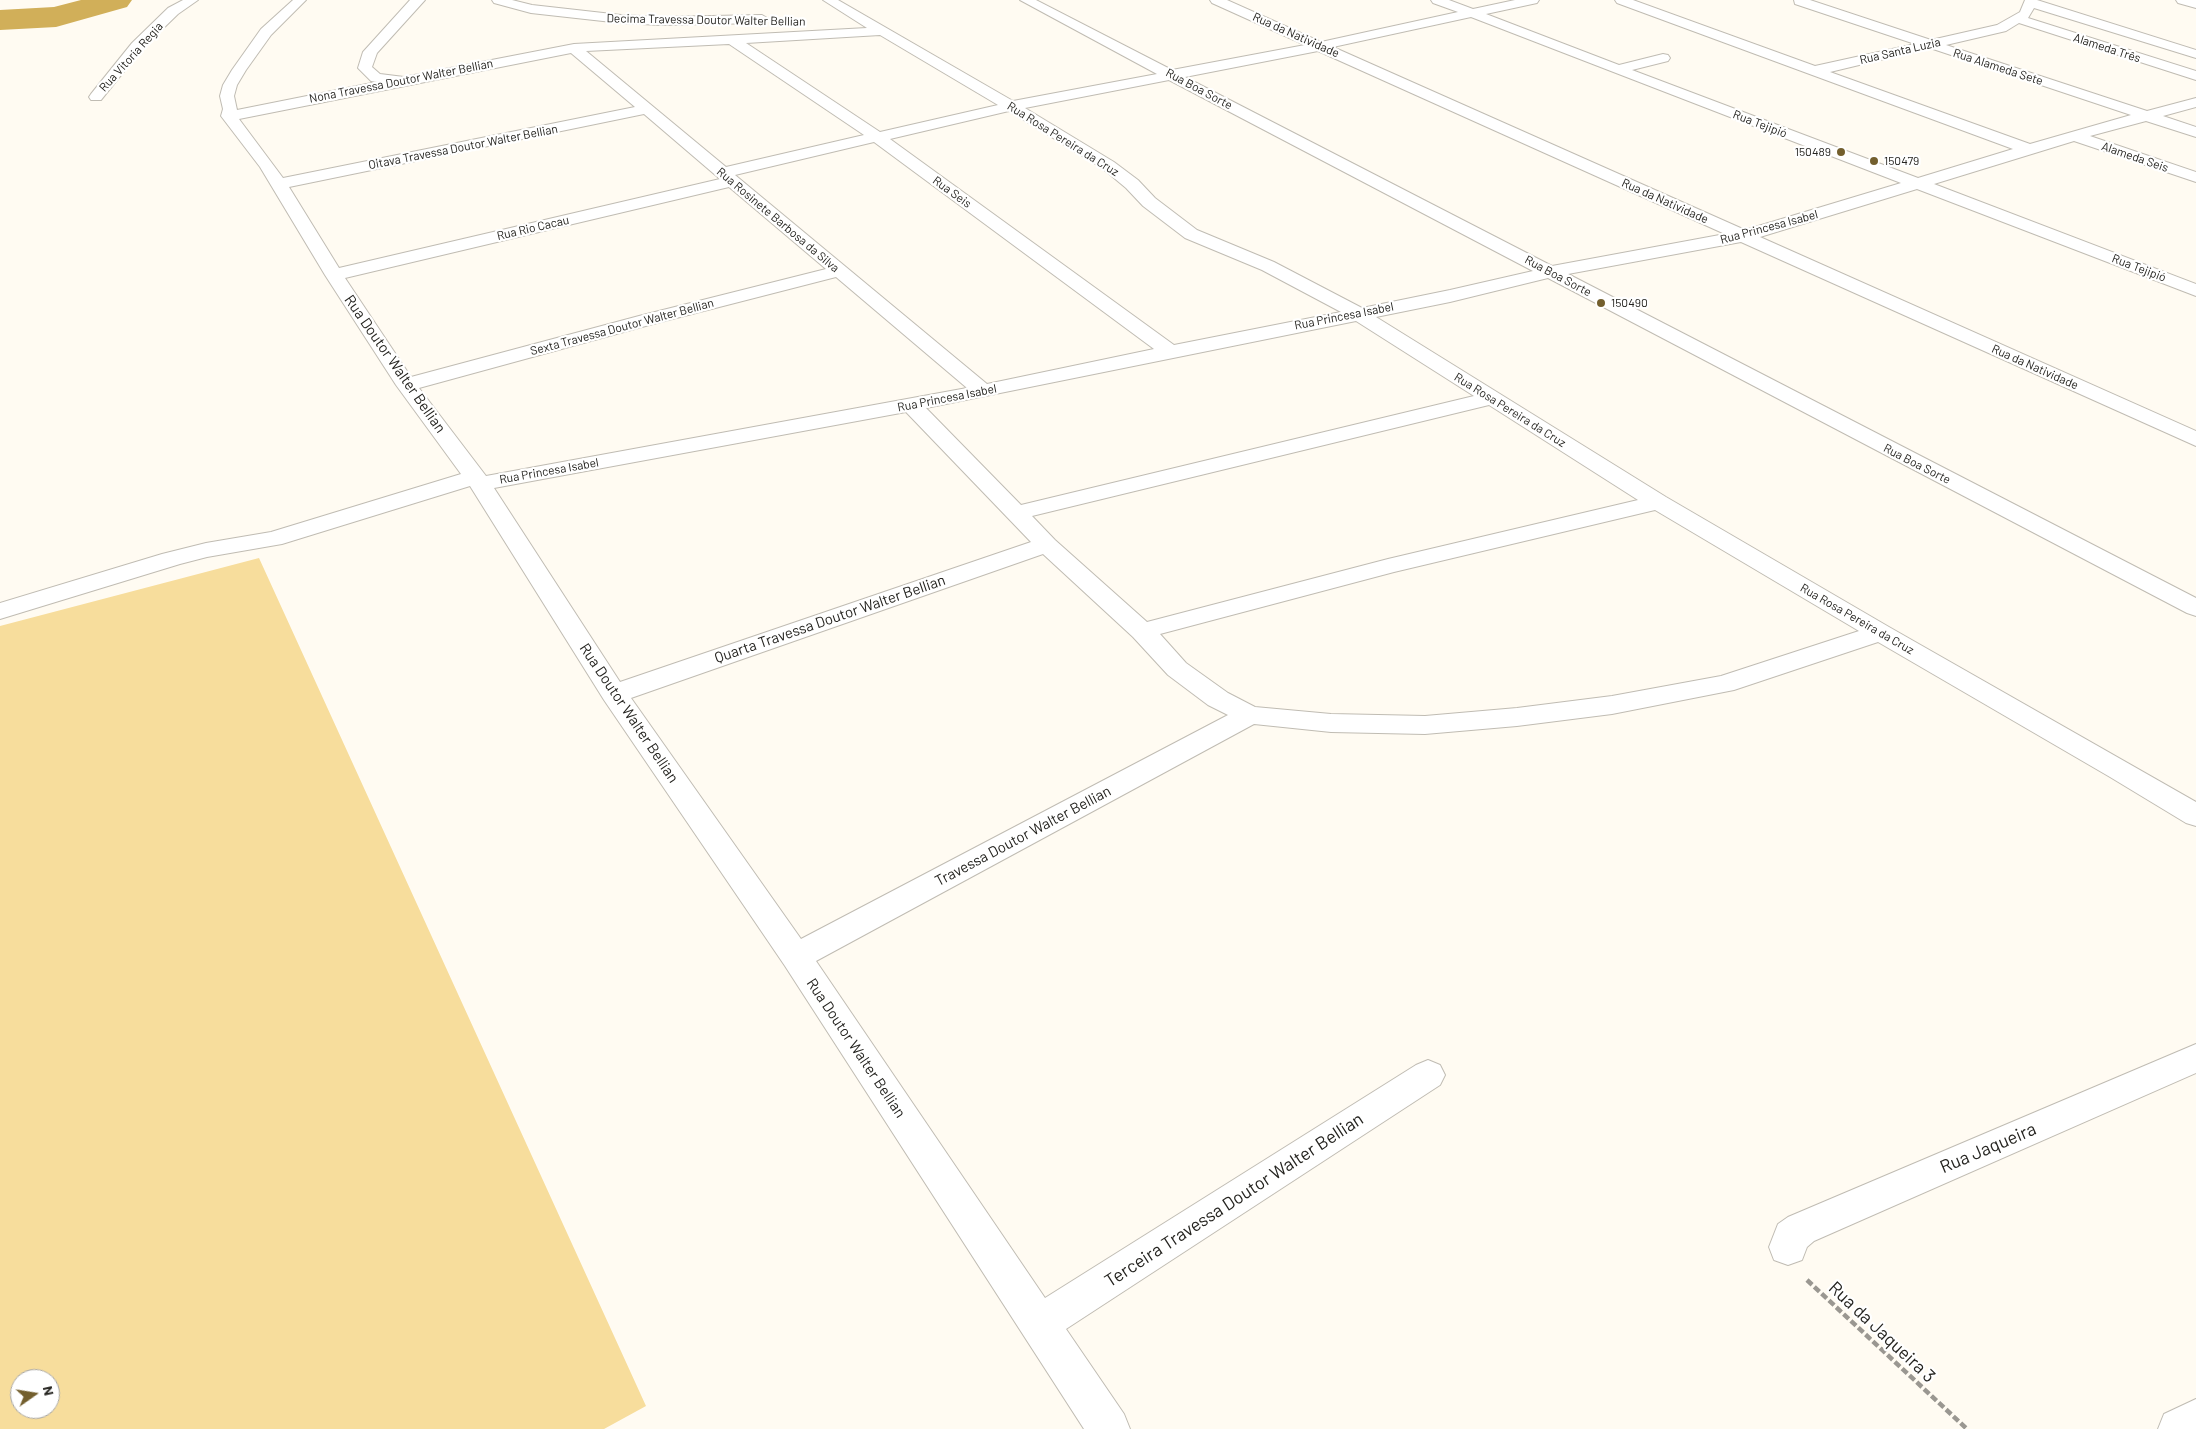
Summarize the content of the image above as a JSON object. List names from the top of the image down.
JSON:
{
  "streets": {
    "street": [
      "Decima Travessa Doutor Walter Bellian",
      "Rua da Natividade",
      "Alameda Três",
      "Rua Santa Luzia",
      "Rua Vitoria Regia",
      "Rua Alameda Sete",
      "Nona Travessa Doutor Walter Bellian",
      "Rua Boa Sorte",
      "Rua Tejipió",
      "Rua Rosa Pereira da Cruz",
      "Oitava Travessa Doutor Walter Bellian",
      "Alameda Seis",
      "Rua Seis",
      "Rua Rosinete Barbosa da Silva",
      "Rua Princesa Isabel",
      "Rua Rio Cacau",
      "Sexta Travessa Doutor Walter Bellian",
      "Rua Doutor Walter Bellian",
      "Quarta Travessa Doutor Walter Bellian",
      "Travessa Doutor Walter Bellian",
      "Rua Jaqueira",
      "Terceira Travessa Doutor Walter Bellian"
    ],
    "path": ["Rua da Jaqueira 3"]
  },
  "crossings": [
    ["Decima Travessa Doutor Walter Bellian", "Nona Travessa Doutor Walter Bellian"],
    ["Rua da Natividade", "Rua Princesa Isabel"],
    ["Rua da Natividade", "Rua Rio Cacau"],
    ["Alameda Três", "Rua Santa Luzia"],
    ["Rua Santa Luzia", "Rua Alameda Sete"],
    ["Rua Alameda Sete", "Rua Princesa Isabel"],
    ["Nona Travessa Doutor Walter Bellian", "Rua Seis"],
    ["Nona Travessa Doutor Walter Bellian", "Rua Rosinete Barbosa da Silva"],
    ["Nona Travessa Doutor Walter Bellian", "Rua Doutor Walter Bellian"],
    ["Rua Boa Sorte", "Rua Princesa Isabel"],
    ["Rua Boa Sorte", "Rua Rio Cacau"],
    ["Rua Tejipió", "Rua Princesa Isabel"],
    ["Rua Tejipió", "Rua Rio Cacau"],
    ["Rua Rosa Pereira da Cruz", "Rua Princesa Isabel"],
    ["Rua Rosa Pereira da Cruz", "Rua Rio Cacau"],
    ["Oitava Travessa Doutor Walter Bellian", "Rua Rosinete Barbosa da Silva"],
    ["Oitava Travessa Doutor Walter Bellian", "Rua Doutor Walter Bellian"],
    ["Alameda Seis", "Rua Princesa Isabel"],
    ["Rua Seis", "Rua Princesa Isabel"],
    ["Rua Seis", "Rua Rio Cacau"],
    ["Rua Rosinete Barbosa da Silva", "Rua Princesa Isabel"],
    ["Rua Rosinete Barbosa da Silva", "Rua Rio Cacau"],
    ["Rua Rosinete Barbosa da Silva", "Sexta Travessa Doutor Walter Bellian"],
    ["Rua Princesa Isabel", "Rua Doutor Walter Bellian"],
    ["Rua Rio Cacau", "Rua Doutor Walter Bellian"],
    ["Sexta Travessa Doutor Walter Bellian", "Rua Doutor Walter Bellian"],
    ["Rua Doutor Walter Bellian", "Quarta Travessa Doutor Walter Bellian"],
    ["Rua Doutor Walter Bellian", "Travessa Doutor Walter Bellian"],
    ["Rua Doutor Walter Bellian", "Terceira Travessa Doutor Walter Bellian"],
    ["Rua Jaqueira", "Rua da Jaqueira 3"]
  ],
  "places": ["150489", "150479", "150490"],
  "north": "right"
}
